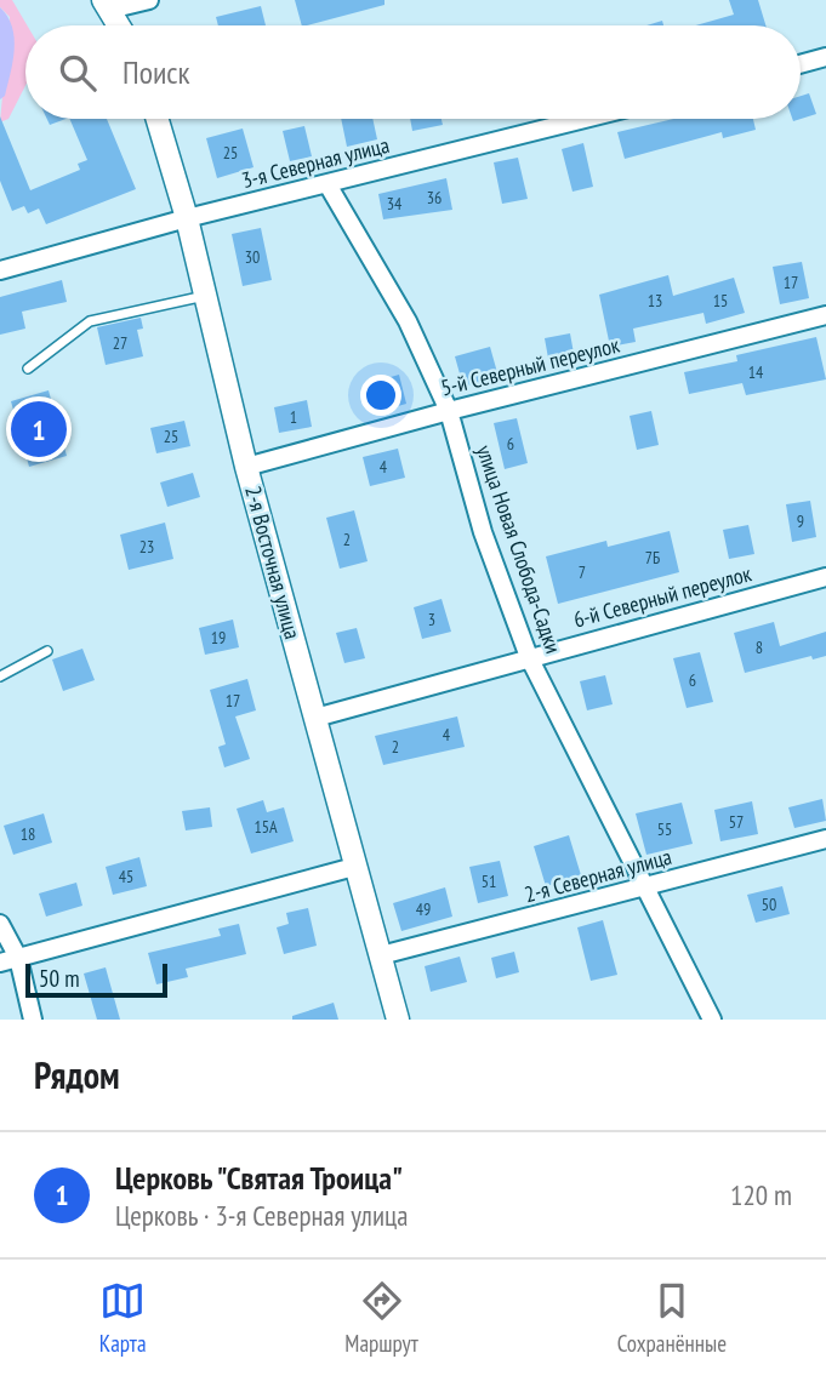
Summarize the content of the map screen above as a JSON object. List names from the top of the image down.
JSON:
{
  "streets": {
    "street": [
      "3-я Северная улица",
      "5-й Северный переулок",
      "улица Новая Слобода-Садки",
      "2-я Восточная улица",
      "6-й Северный переулок",
      "2-я Северная улица"
    ]
  },
  "crossings": [
    ["3-я Северная улица", "улица Новая Слобода-Садки"],
    ["3-я Северная улица", "2-я Восточная улица"],
    ["5-й Северный переулок", "улица Новая Слобода-Садки"],
    ["5-й Северный переулок", "2-я Восточная улица"],
    ["улица Новая Слобода-Садки", "6-й Северный переулок"],
    ["улица Новая Слобода-Садки", "2-я Северная улица"],
    ["2-я Восточная улица", "6-й Северный переулок"],
    ["2-я Восточная улица", "2-я Северная улица"]
  ],
  "house_numbers": [
    "25",
    "36",
    "34",
    "30",
    "17",
    "13",
    "15",
    "27",
    "14",
    "1",
    "25",
    "6",
    "4",
    "9",
    "2",
    "23",
    "7Б",
    "7",
    "3",
    "19",
    "8",
    "6",
    "17",
    "4",
    "2",
    "57",
    "15А",
    "55",
    "18",
    "45",
    "51",
    "50",
    "49"
  ],
  "scale_bar": "50 m",
  "page": {
    "search": "Поиск",
    "pins": "1",
    "scale": "50 m",
    "heading": "Рядом",
    "list": [
      {
        "mark": "1",
        "name": "Церковь \"Святая Троица\"",
        "note": "Церковь · 3-я Северная улица",
        "value": "120 m"
      }
    ],
    "nav": ["Карта", "Маршрут", "Сохранённые"]
  }
}
